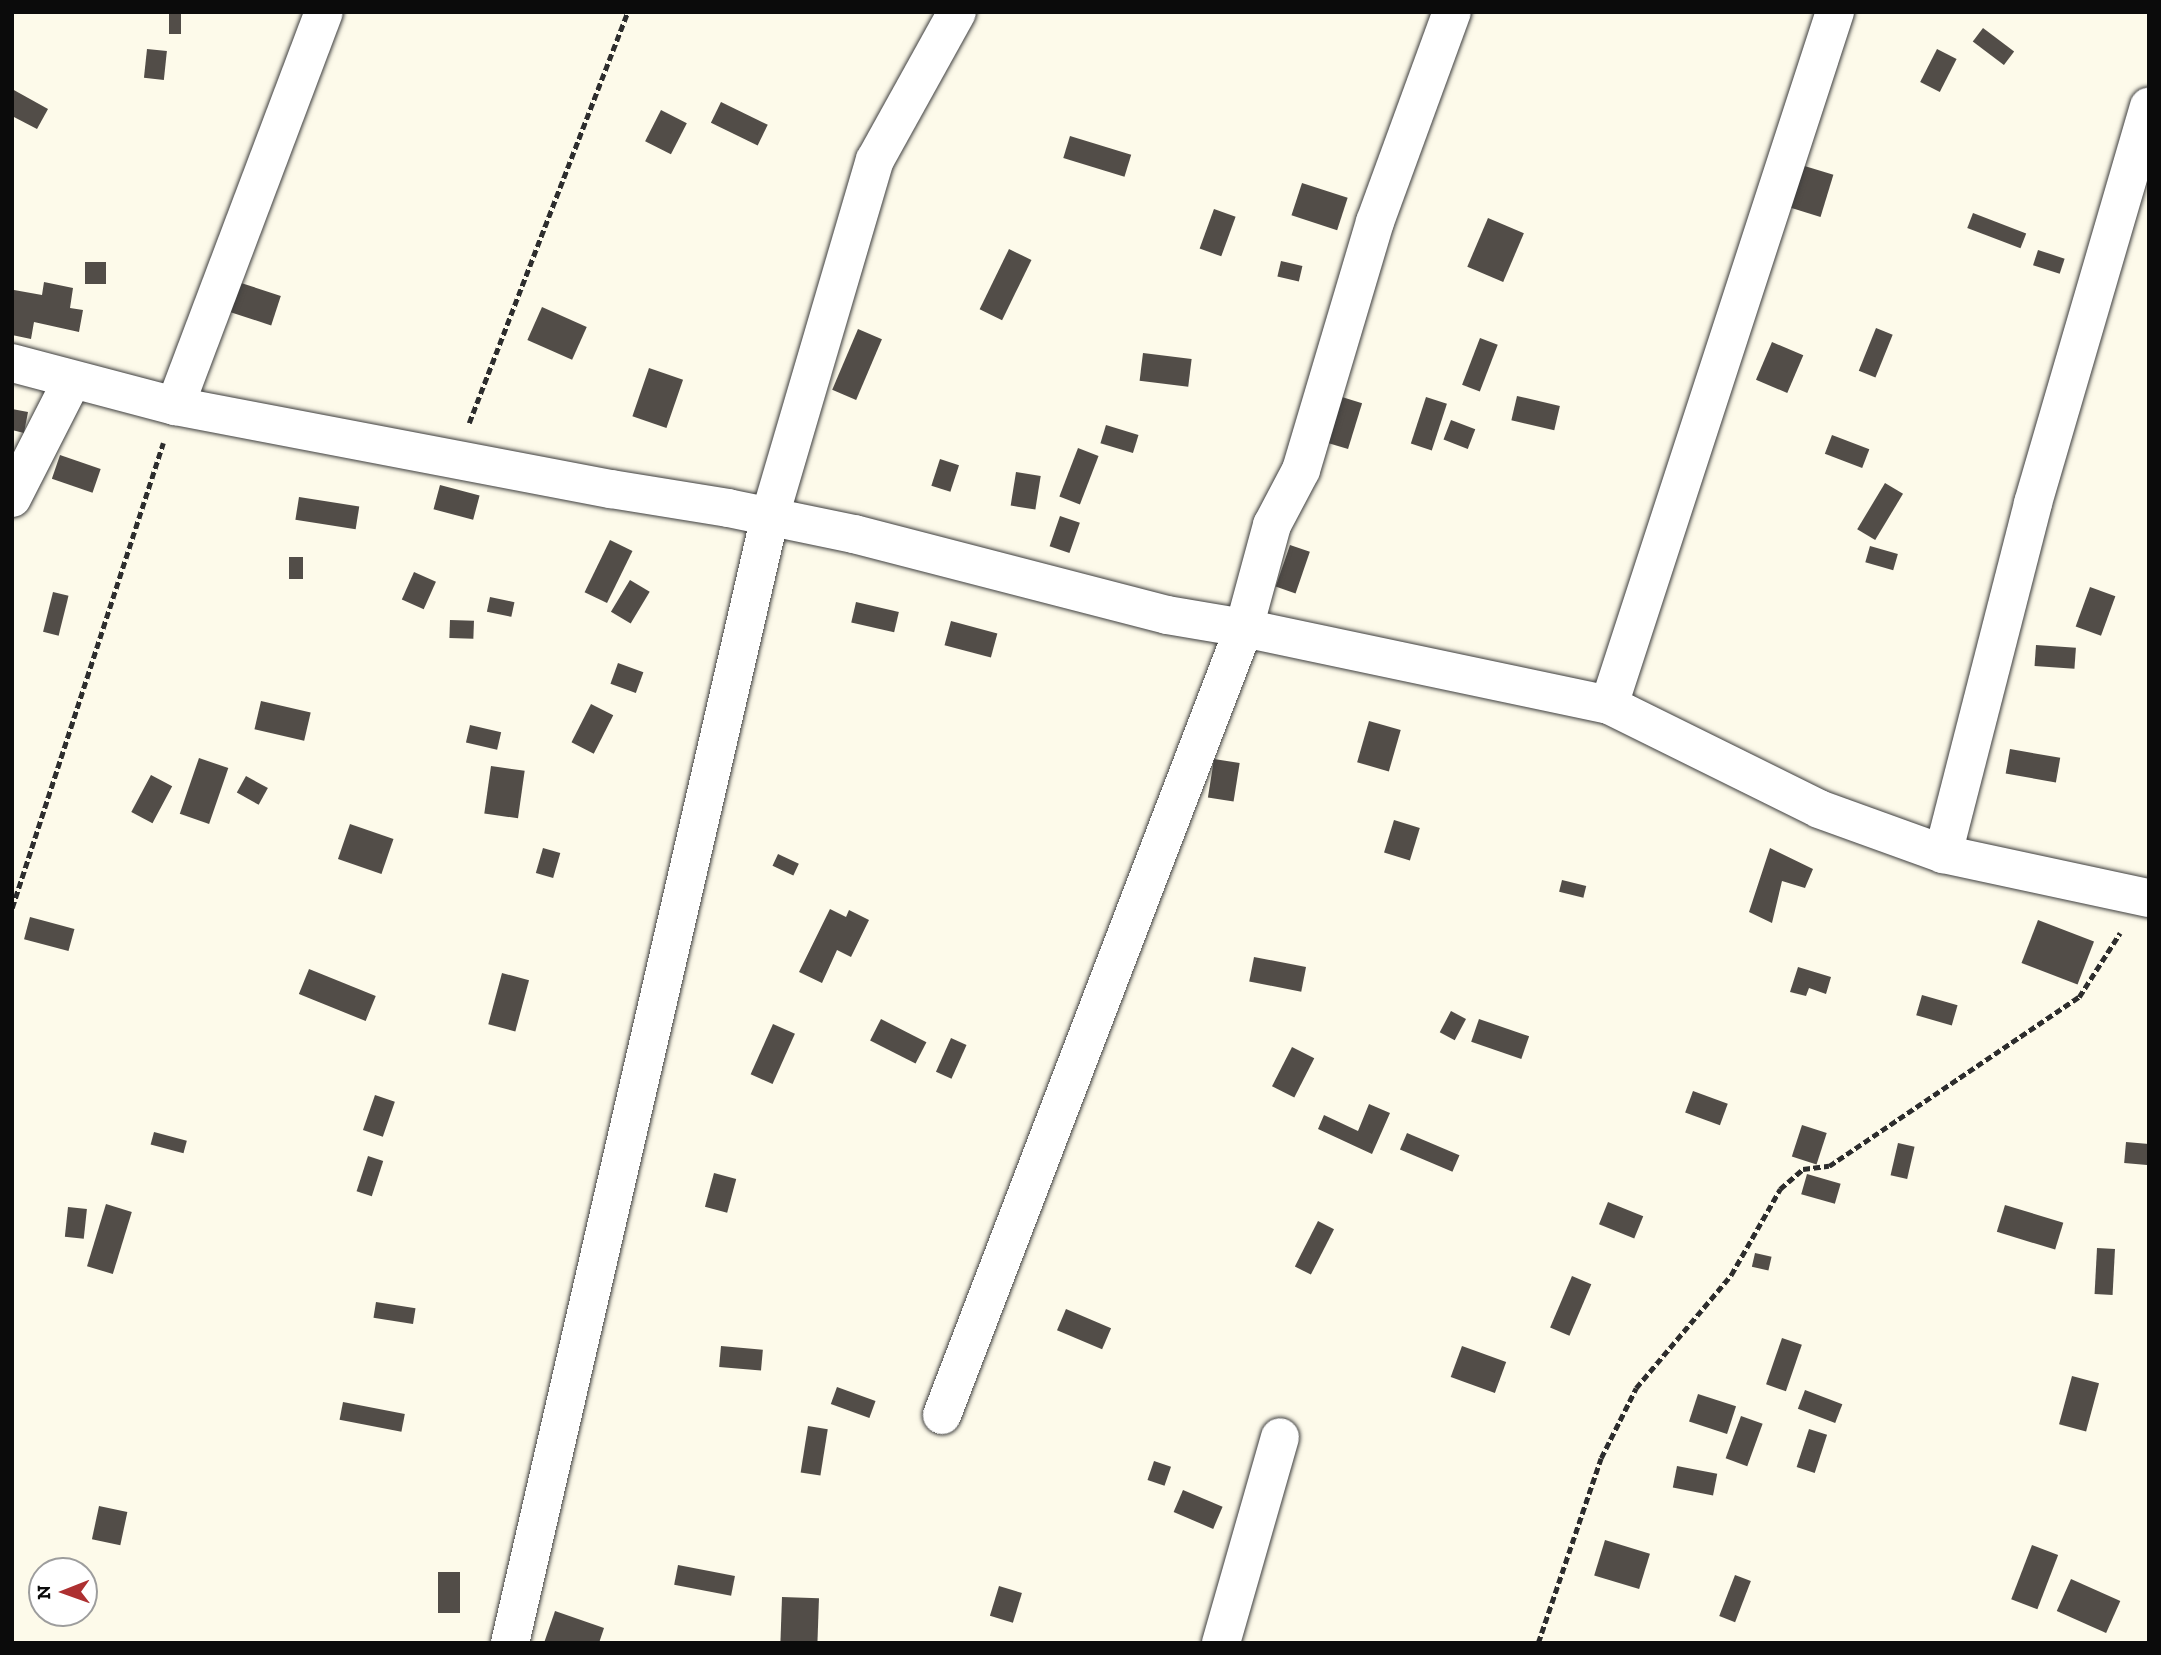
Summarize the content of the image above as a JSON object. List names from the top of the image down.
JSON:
{
  "north": "left"
}
